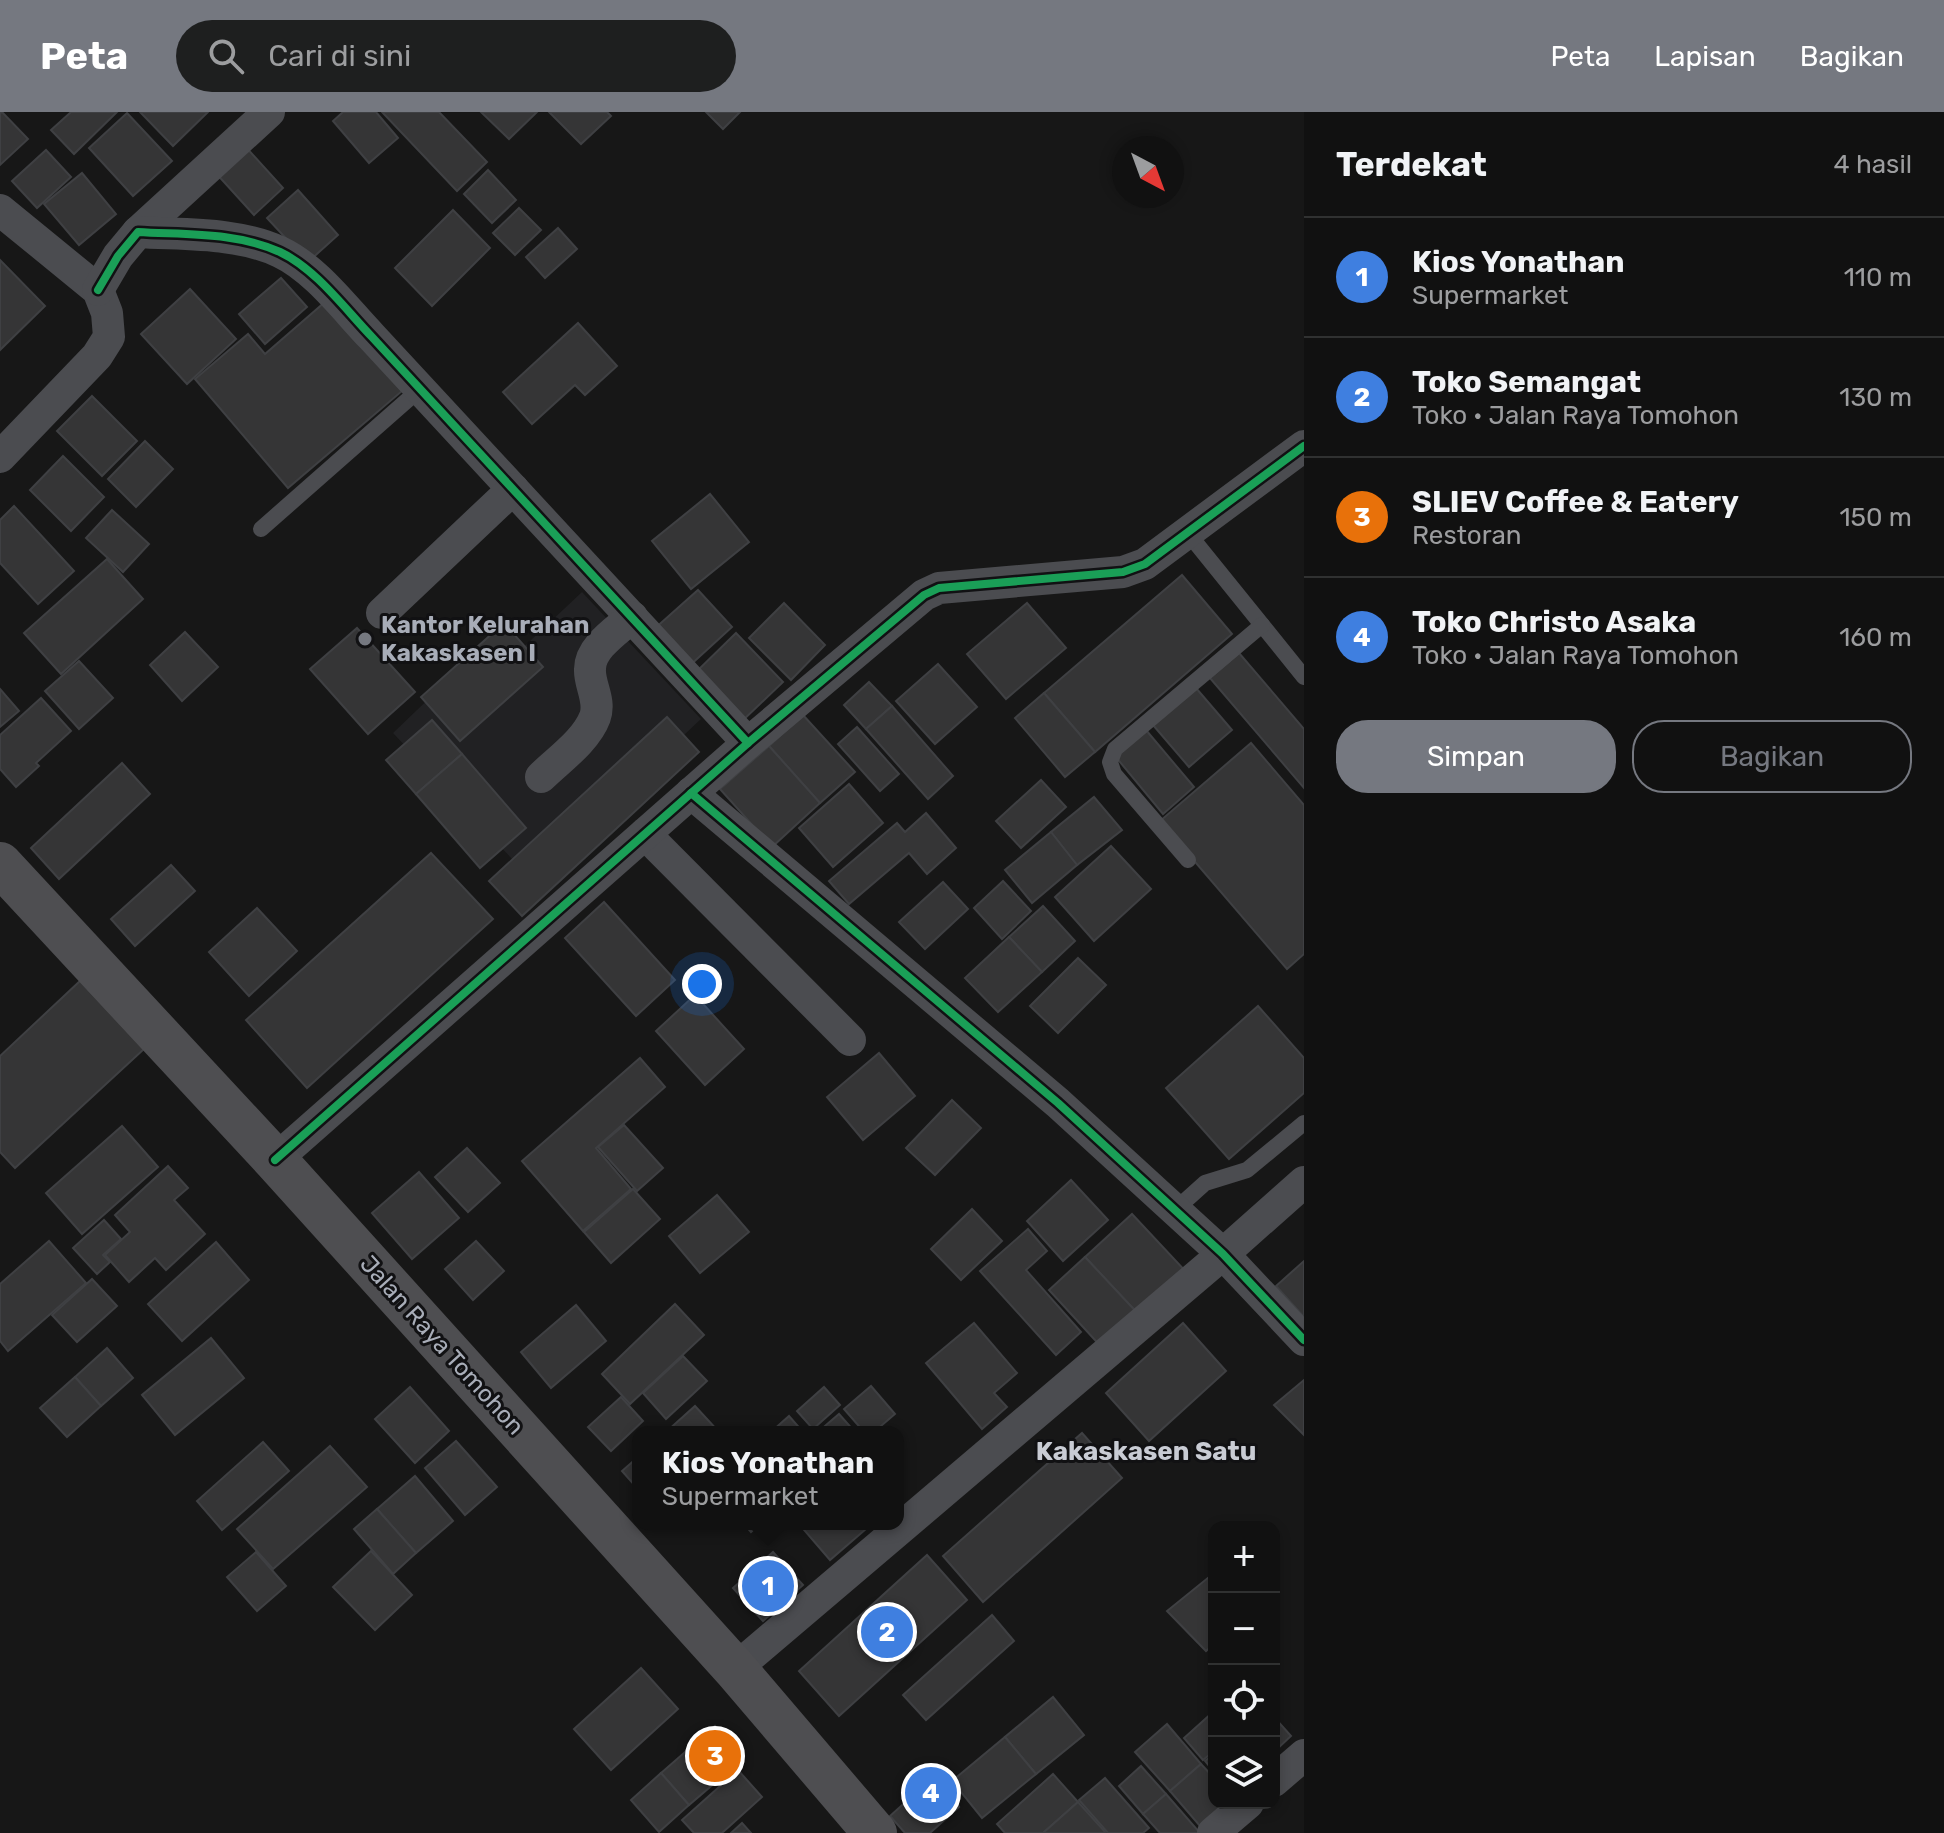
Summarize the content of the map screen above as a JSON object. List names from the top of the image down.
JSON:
{
  "streets": {
    "highway": ["Jalan Raya Tomohon"]
  },
  "districts": ["Kakaskasen Satu"],
  "places": ["Kantor Kelurahan Kakaskasen I"],
  "north": "bottom right",
  "page": {
    "header": "Peta",
    "search": "Cari di sini",
    "nav": ["Peta", "Lapisan", "Bagikan"],
    "heading": ["Terdekat", "4 hasil"],
    "list": [
      {
        "mark": "1",
        "name": "Kios Yonathan",
        "note": "Supermarket",
        "value": "110 m"
      },
      {
        "mark": "2",
        "name": "Toko Semangat",
        "note": "Toko · Jalan Raya Tomohon",
        "value": "130 m"
      },
      {
        "mark": "3",
        "name": "SLIEV Coffee & Eatery",
        "note": "Restoran",
        "value": "150 m"
      },
      {
        "mark": "4",
        "name": "Toko Christo Asaka",
        "note": "Toko · Jalan Raya Tomohon",
        "value": "160 m"
      }
    ],
    "buttons": ["Simpan", "Bagikan"],
    "popup": ["Kios Yonathan", "Supermarket"],
    "map_buttons": ["+", "−"],
    "pins": [
      "1",
      "2",
      "3",
      "4"
    ]
  }
}
